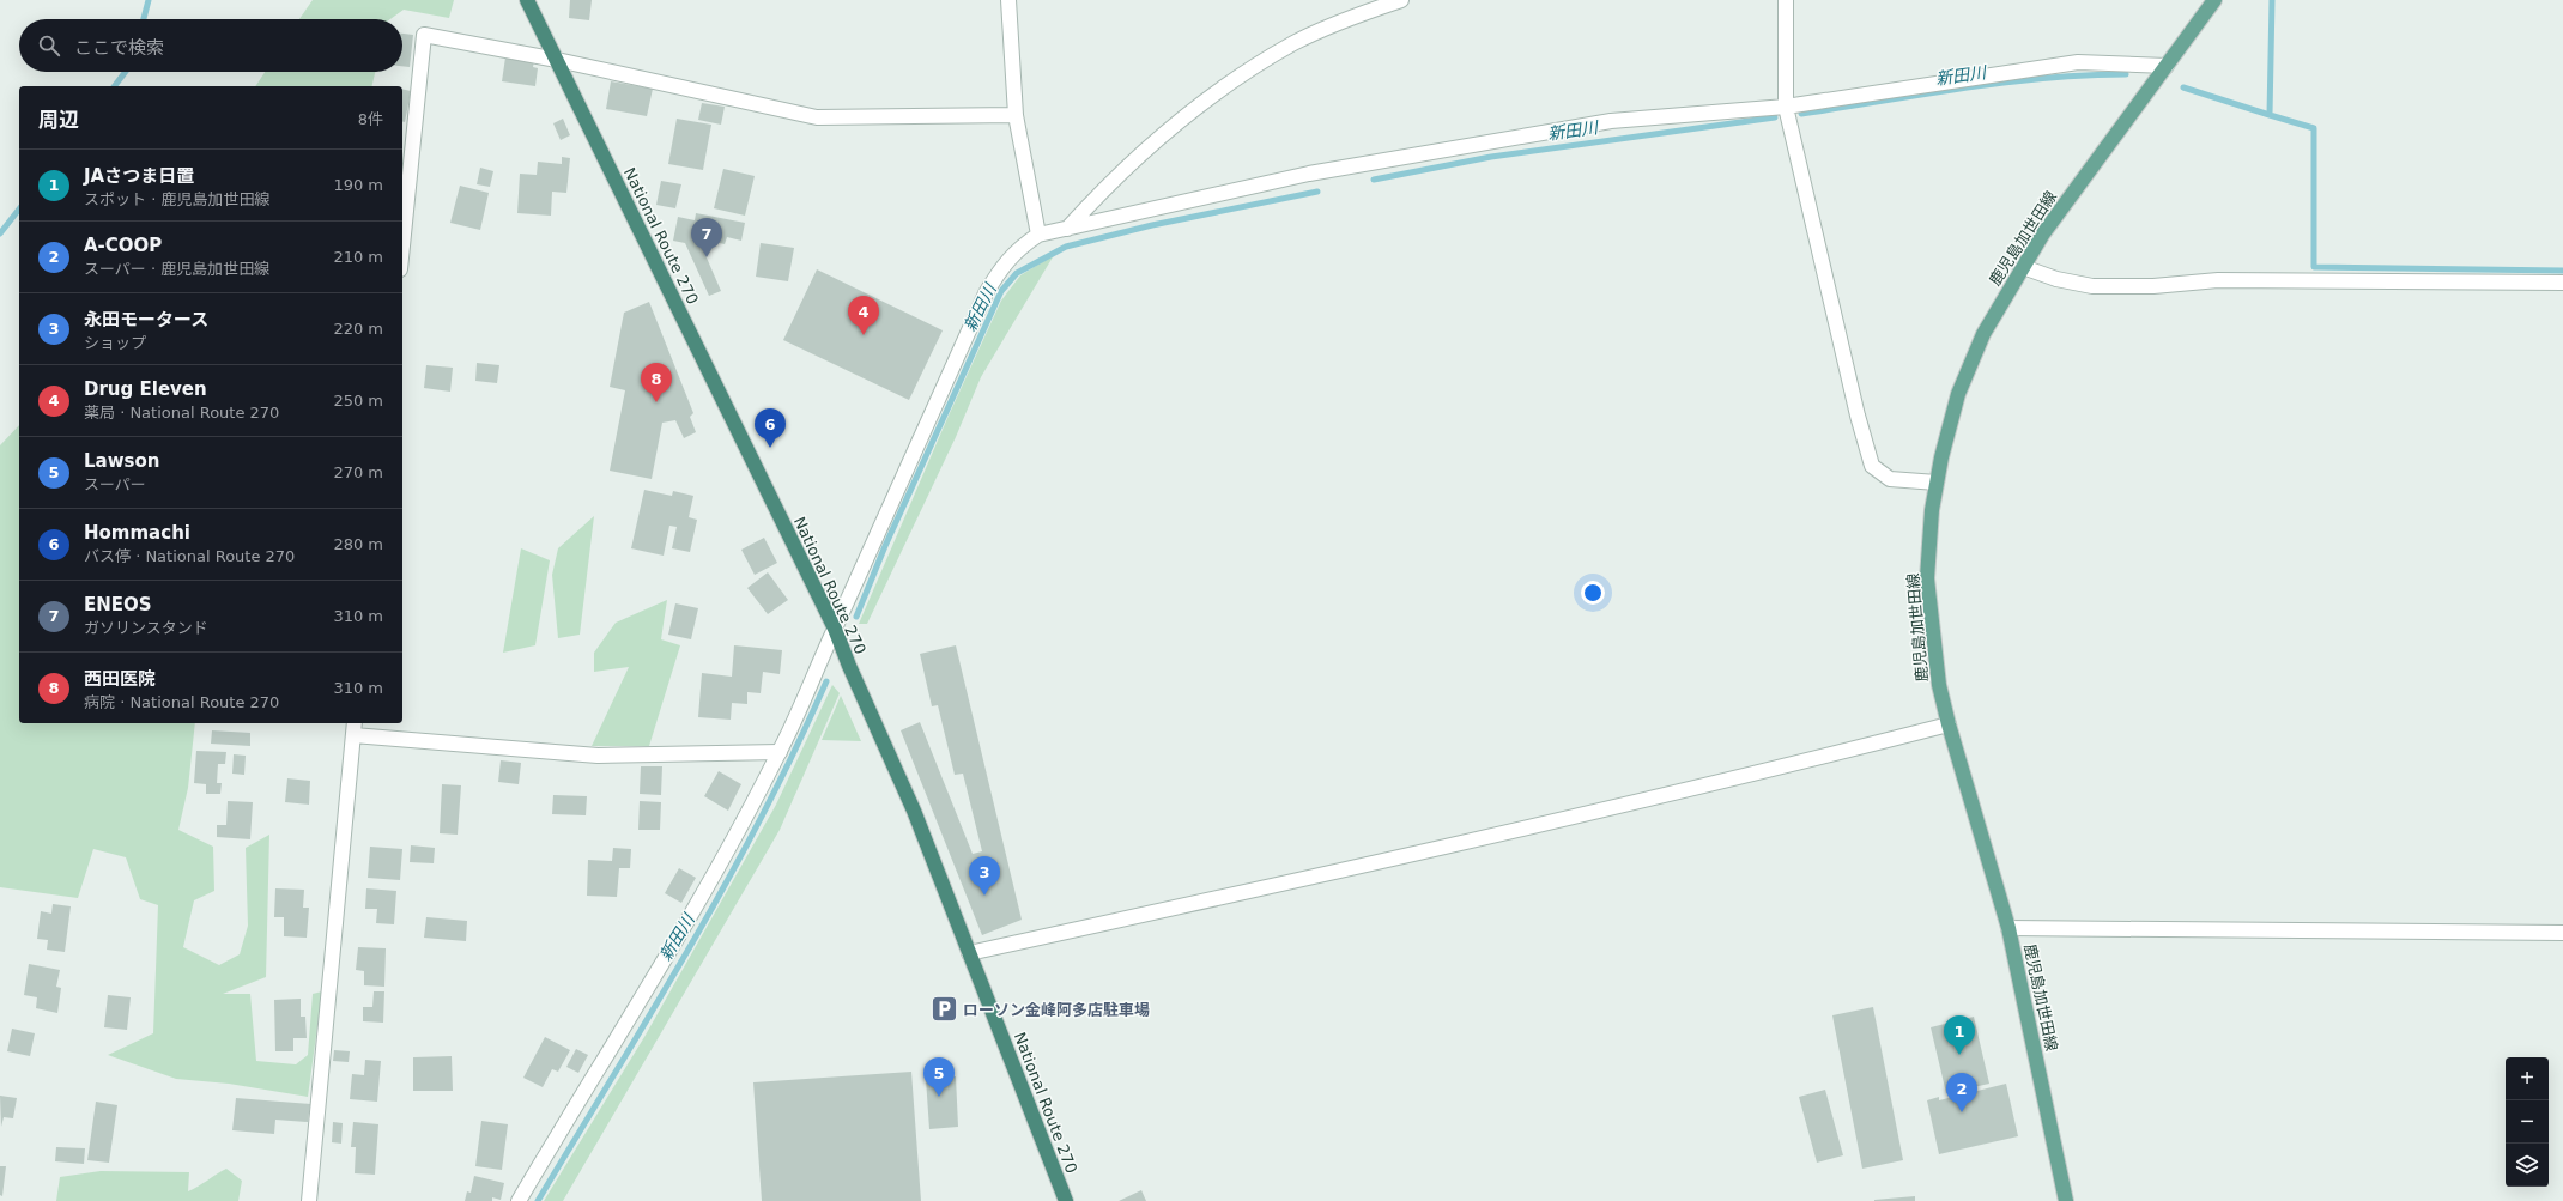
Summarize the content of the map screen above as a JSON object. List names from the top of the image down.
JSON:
{
  "streets": {
    "highway": ["National Route 270"],
    "main road": ["鹿児島加世田線"]
  },
  "water": ["新田川"],
  "places": {
    "parking": ["ローソン金峰阿多店駐車場"]
  },
  "page": {
    "search": "ここで検索",
    "heading": ["周辺", "8件"],
    "list": [
      {
        "mark": "1",
        "name": "JAさつま日置",
        "note": "スポット · 鹿児島加世田線",
        "value": "190 m"
      },
      {
        "mark": "2",
        "name": "A-COOP",
        "note": "スーパー · 鹿児島加世田線",
        "value": "210 m"
      },
      {
        "mark": "3",
        "name": "永田モータース",
        "note": "ショップ",
        "value": "220 m"
      },
      {
        "mark": "4",
        "name": "Drug Eleven",
        "note": "薬局 · National Route 270",
        "value": "250 m"
      },
      {
        "mark": "5",
        "name": "Lawson",
        "note": "スーパー",
        "value": "270 m"
      },
      {
        "mark": "6",
        "name": "Hommachi",
        "note": "バス停 · National Route 270",
        "value": "280 m"
      },
      {
        "mark": "7",
        "name": "ENEOS",
        "note": "ガソリンスタンド",
        "value": "310 m"
      },
      {
        "mark": "8",
        "name": "西田医院",
        "note": "病院 · National Route 270",
        "value": "310 m"
      }
    ],
    "pins": [
      "7",
      "4",
      "8",
      "6",
      "3",
      "1",
      "5",
      "2"
    ],
    "map_buttons": ["+", "−"]
  }
}
